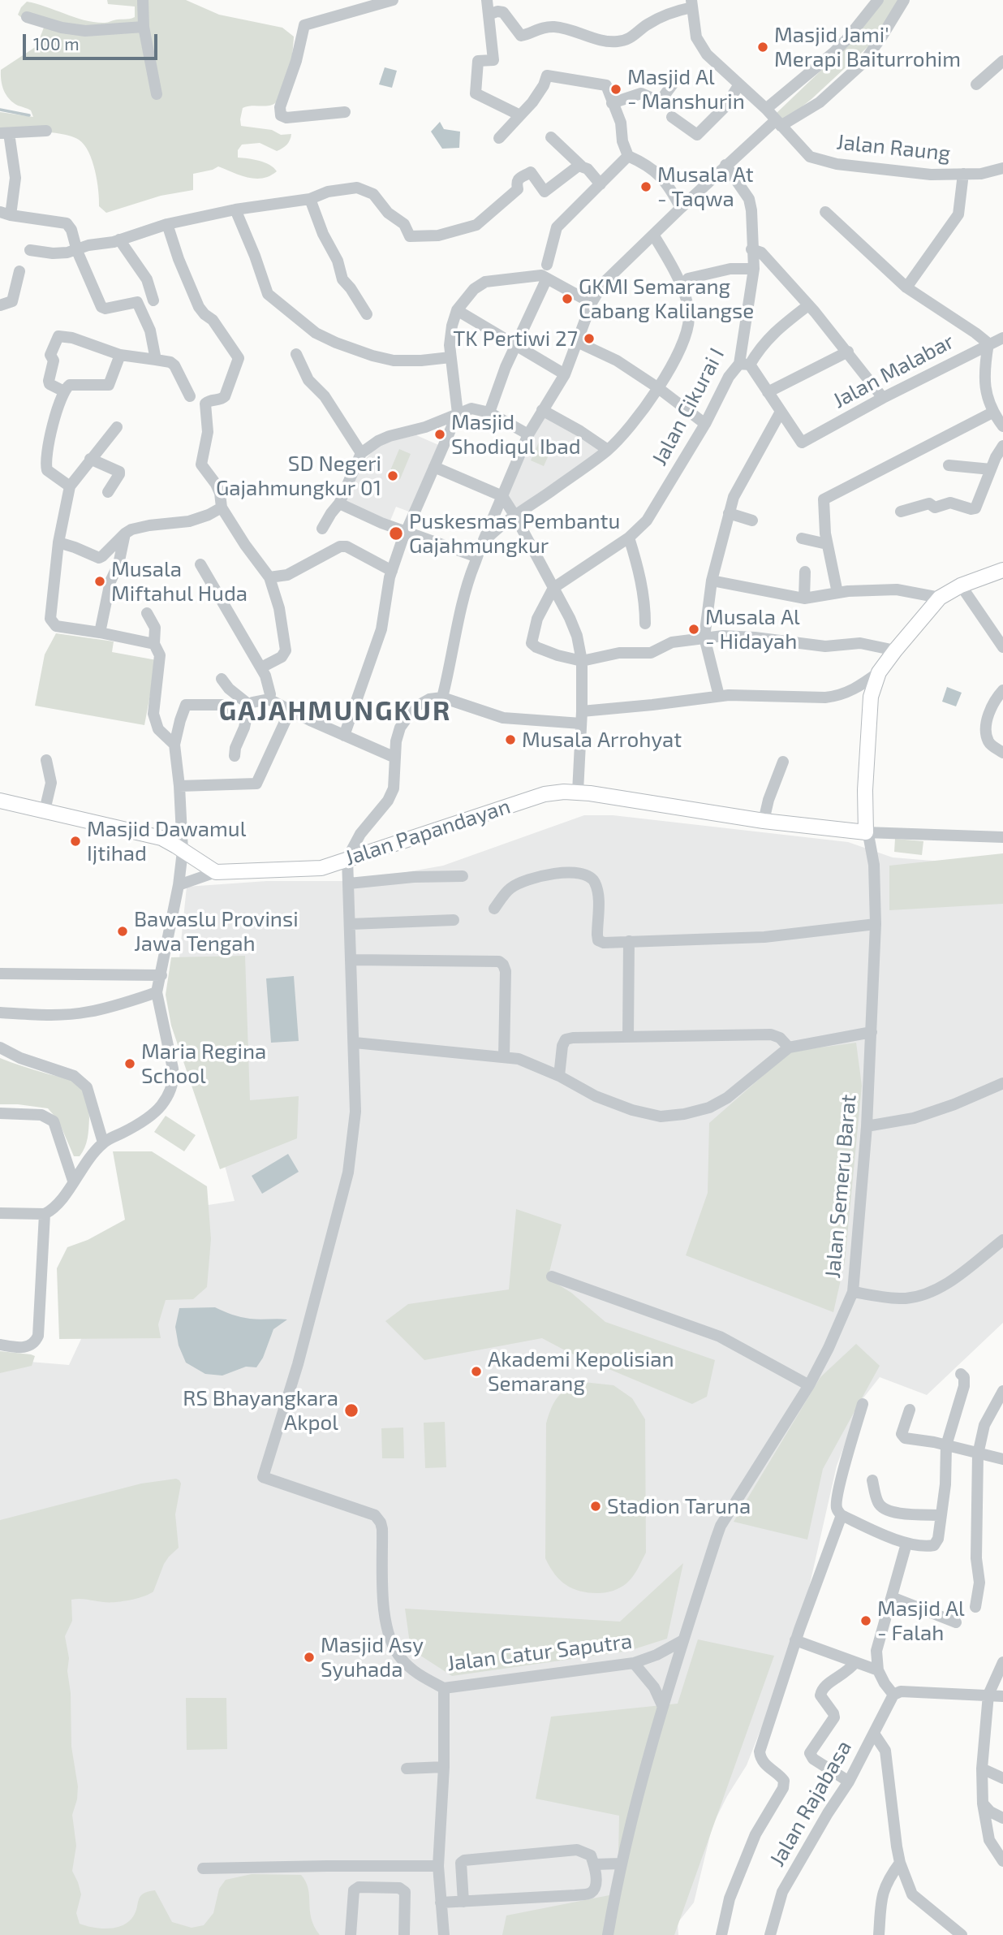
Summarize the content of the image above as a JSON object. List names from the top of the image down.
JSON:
{
  "streets": {
    "main road": ["Jalan Papandayan"],
    "street": [
      "Jalan Raung",
      "Jalan Malabar",
      "Jalan Cikurai I",
      "Jalan Semeru Barat",
      "Jalan Catur Saputra",
      "Jalan Rajabasa"
    ]
  },
  "crossings": [
    ["Jalan Papandayan", "Jalan Semeru Barat"],
    ["Jalan Semeru Barat", "Jalan Catur Saputra"]
  ],
  "districts": ["GAJAHMUNGKUR"],
  "places": [
    "Masjid Jami' Merapi Baiturrohim",
    "Masjid Al - Manshurin",
    "Musala At - Taqwa",
    "GKMI Semarang Cabang Kalilangse",
    "TK Pertiwi 27",
    "Masjid Shodiqul Ibad",
    "SD Negeri Gajahmungkur 01",
    "Puskesmas Pembantu Gajahmungkur",
    "Musala Miftahul Huda",
    "Musala Al - Hidayah",
    "Musala Arrohyat",
    "Masjid Dawamul Ijtihad",
    "Bawaslu Provinsi Jawa Tengah",
    "Maria Regina School",
    "Akademi Kepolisian Semarang",
    "RS Bhayangkara Akpol",
    "Stadion Taruna",
    "Masjid Al - Falah",
    "Masjid Asy Syuhada"
  ],
  "scale_bar": "100 m"
}
